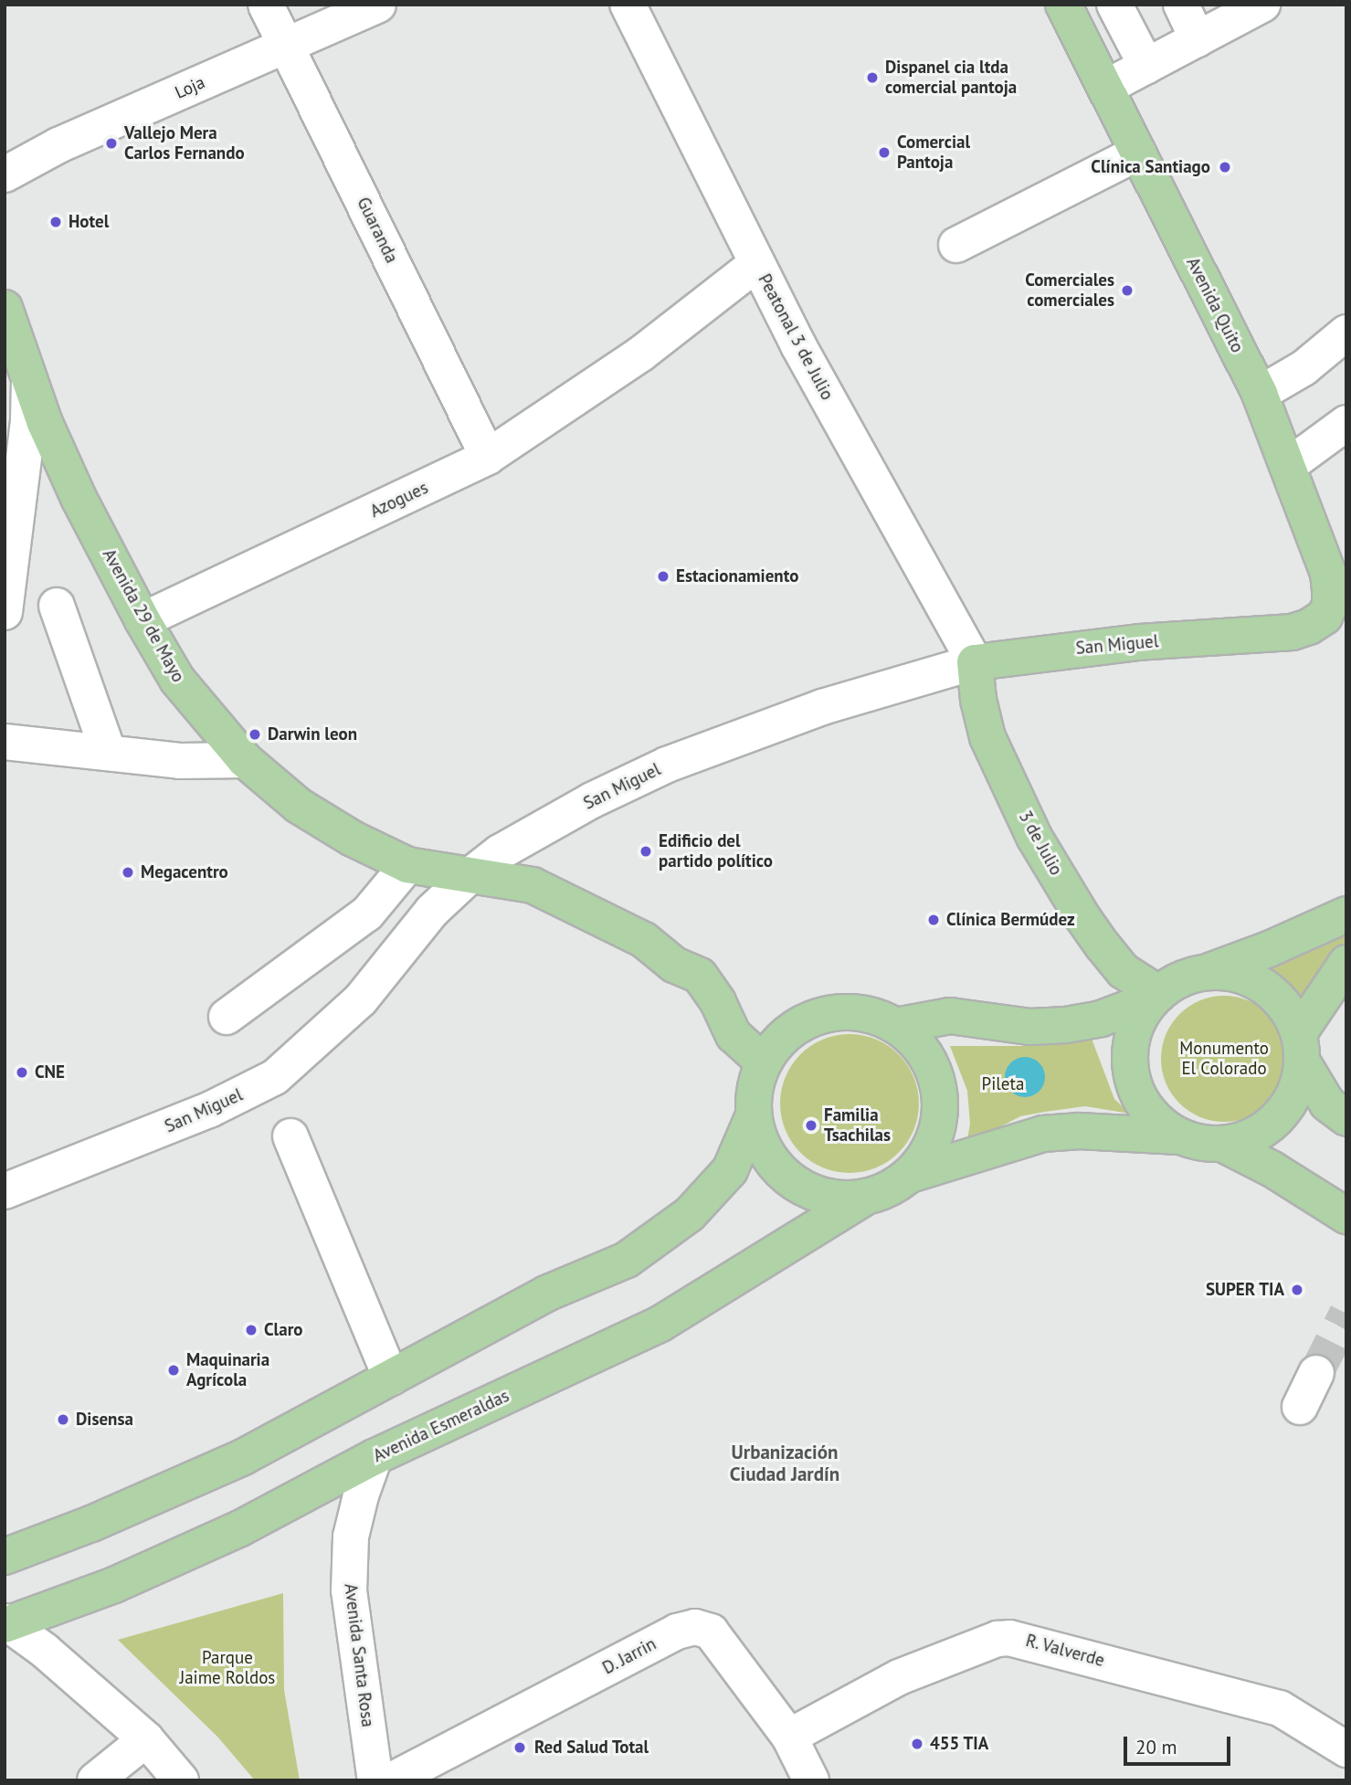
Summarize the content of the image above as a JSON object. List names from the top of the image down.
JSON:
{
  "streets": {
    "main road": [
      "Avenida Quito",
      "Avenida 29 de Mayo",
      "San Miguel",
      "3 de Julio",
      "Avenida Esmeraldas"
    ],
    "street": [
      "Loja",
      "Guaranda",
      "Peatonal 3 de Julio",
      "Azogues",
      "R. Valverde",
      "Avenida Santa Rosa",
      "D. Jarrin"
    ]
  },
  "crossings": [
    ["Loja", "Guaranda"],
    ["Guaranda", "Azogues"],
    ["Avenida Quito", "San Miguel"],
    ["Peatonal 3 de Julio", "Azogues"],
    ["Peatonal 3 de Julio", "San Miguel"],
    ["Peatonal 3 de Julio", "3 de Julio"],
    ["Azogues", "Avenida 29 de Mayo"],
    ["Avenida 29 de Mayo", "San Miguel"],
    ["Avenida 29 de Mayo", "Avenida Esmeraldas"],
    ["San Miguel", "3 de Julio"],
    ["Avenida Esmeraldas", "Avenida Santa Rosa"],
    ["R. Valverde", "D. Jarrin"]
  ],
  "districts": ["Urbanización Ciudad Jardín"],
  "parks": ["Monumento El Colorado", "Pileta", "Parque Jaime Roldos"],
  "places": [
    "Dispanel cia ltda comercial pantoja",
    "Vallejo Mera Carlos Fernando",
    "Comercial Pantoja",
    "Clínica Santiago",
    "Hotel",
    "Comerciales comerciales",
    "Estacionamiento",
    "Darwin leon",
    "Edificio del partido político",
    "Megacentro",
    "Clínica Bermúdez",
    "CNE",
    "Familia Tsachilas",
    "SUPER TIA",
    "Claro",
    "Maquinaria Agrícola",
    "Disensa",
    "455 TIA",
    "Red Salud Total"
  ],
  "scale_bar": "20 m"
}
